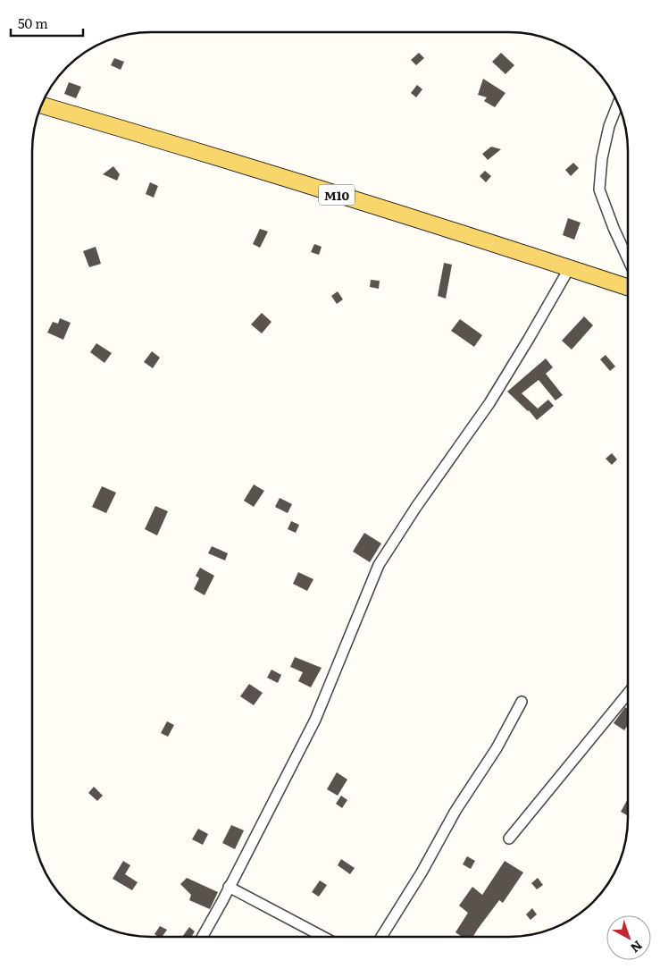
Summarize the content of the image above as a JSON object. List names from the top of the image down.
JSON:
{
  "streets": {
    "main road": ["M10"]
  },
  "scale_bar": "50 m",
  "north": "bottom right"
}
